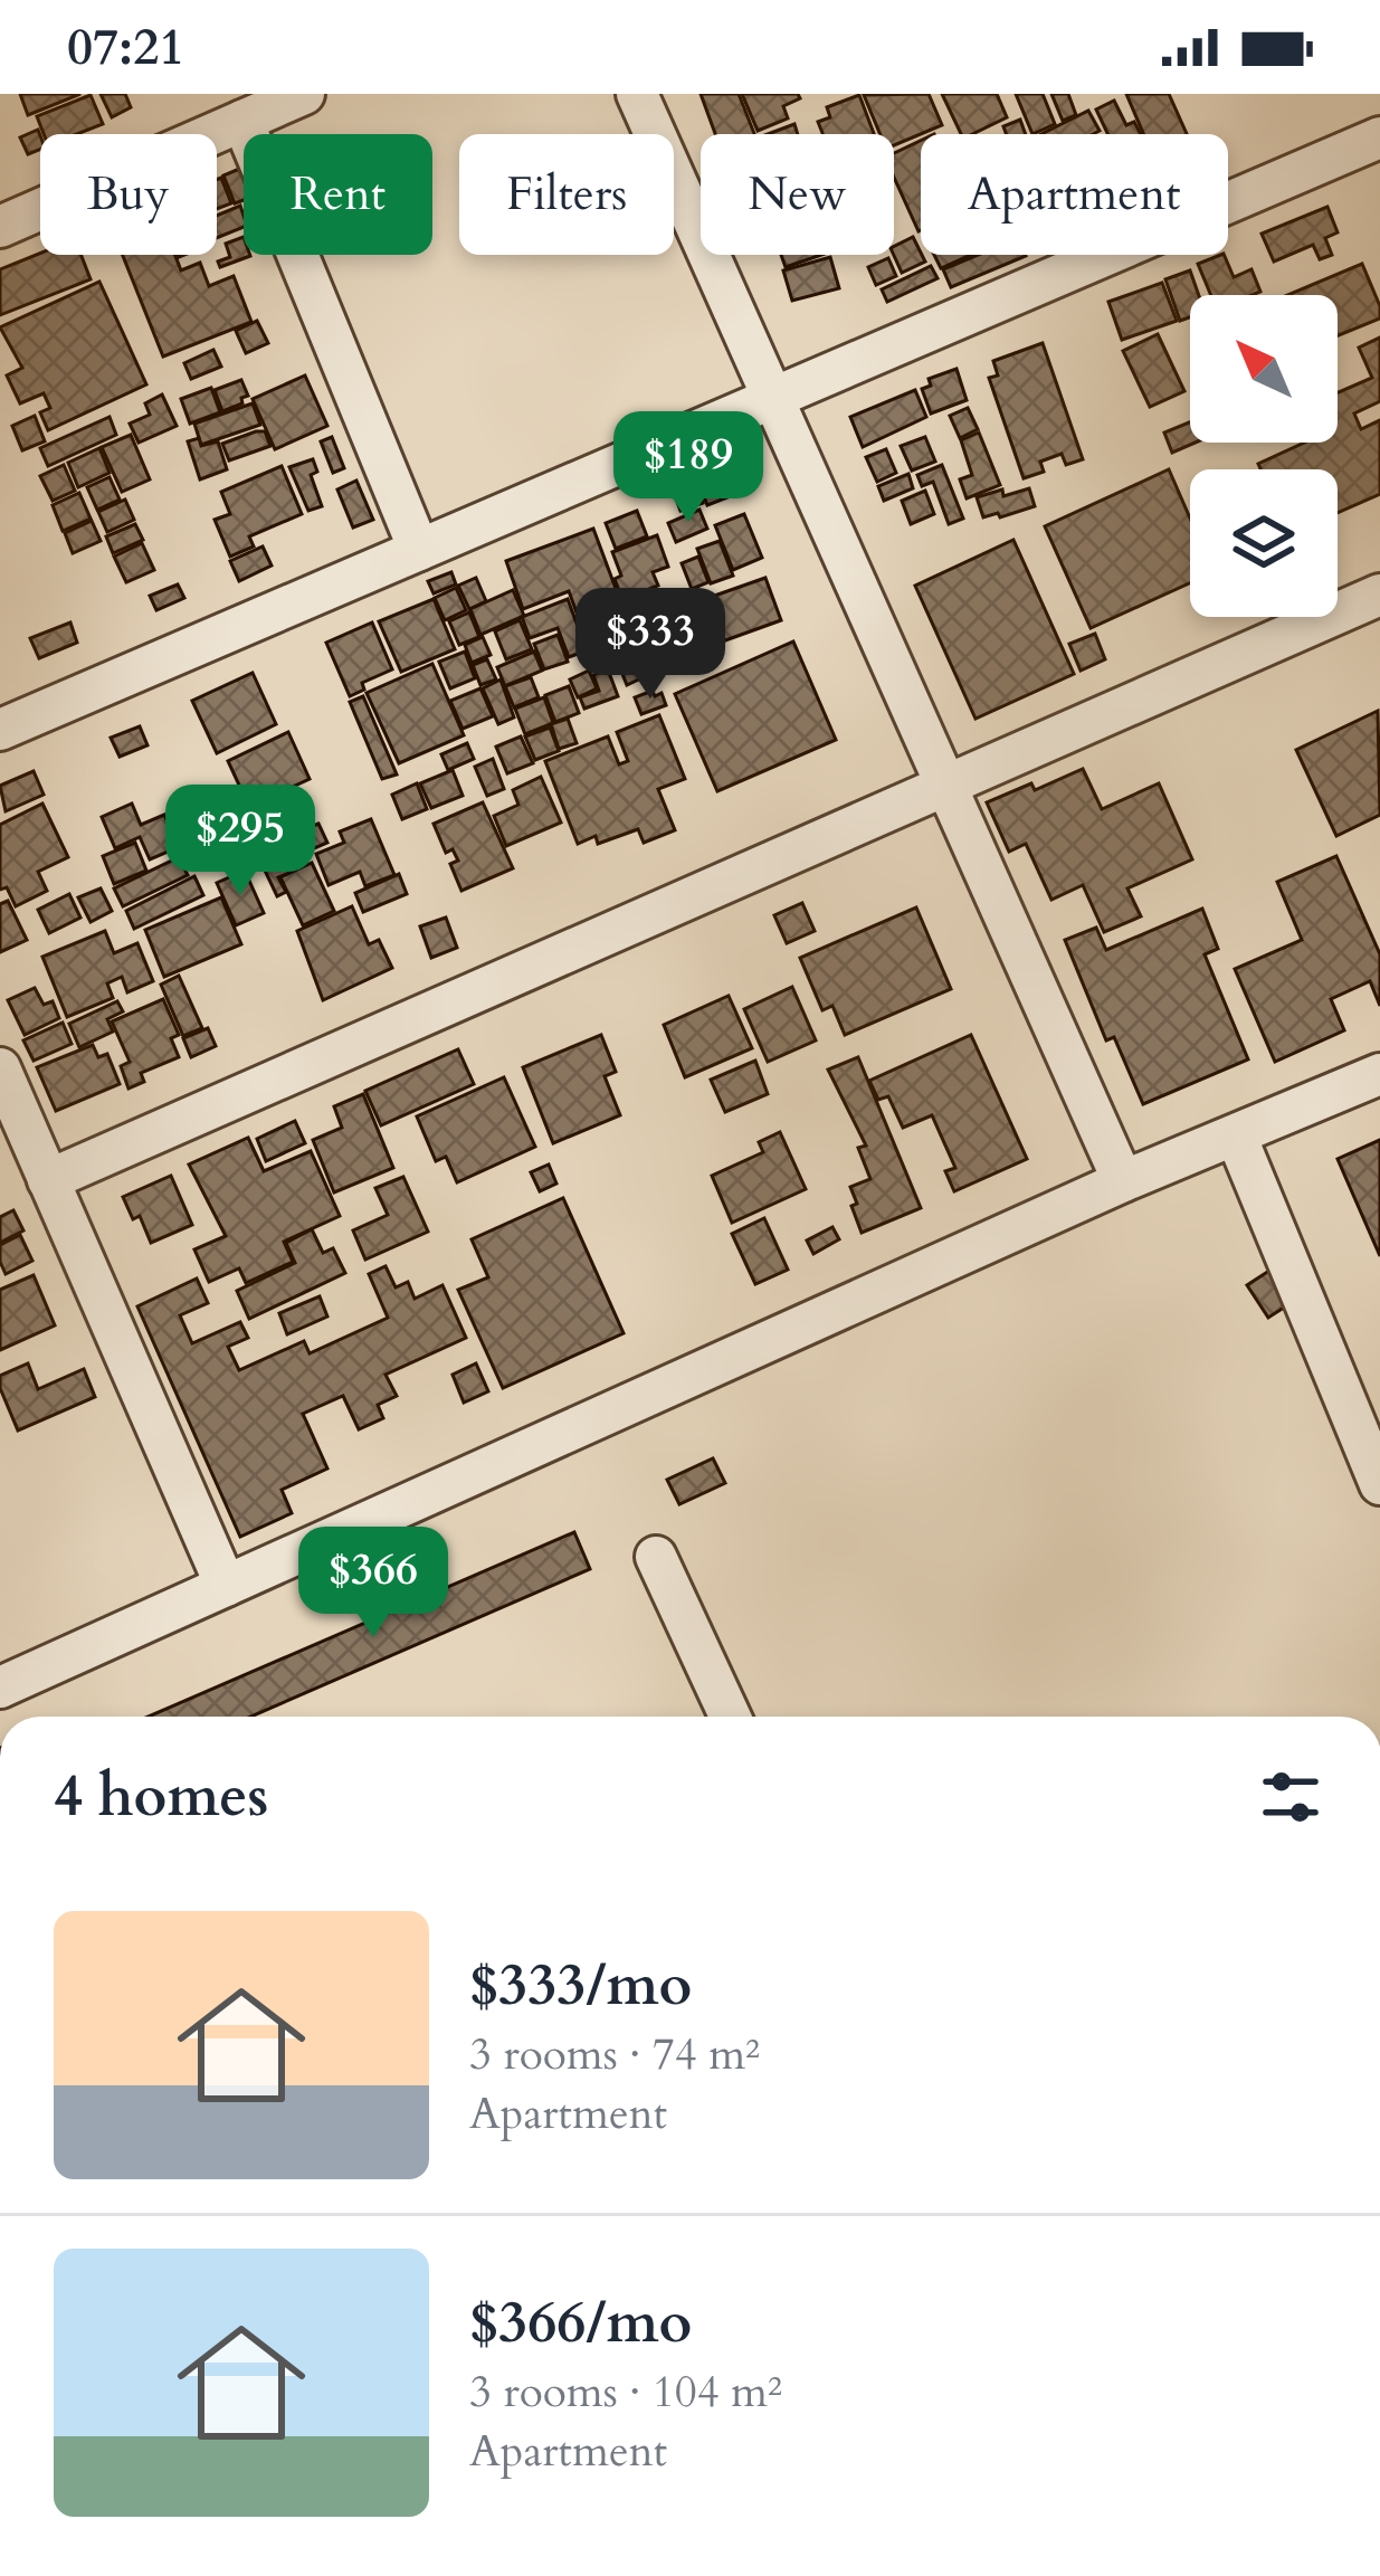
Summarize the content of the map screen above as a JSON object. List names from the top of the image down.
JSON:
{
  "north": "top left",
  "page": {
    "status": "07:21",
    "chip": [
      "Buy",
      "Rent",
      "Filters",
      "New",
      "Apartment"
    ],
    "price": [
      "$189",
      "$333",
      "$295",
      "$366"
    ],
    "heading": "4 homes",
    "list": [
      {
        "name": "$333/mo",
        "note": "3 rooms · 74 m² · Apartment"
      },
      {
        "name": "$366/mo",
        "note": "3 rooms · 104 m² · Apartment"
      }
    ]
  }
}
